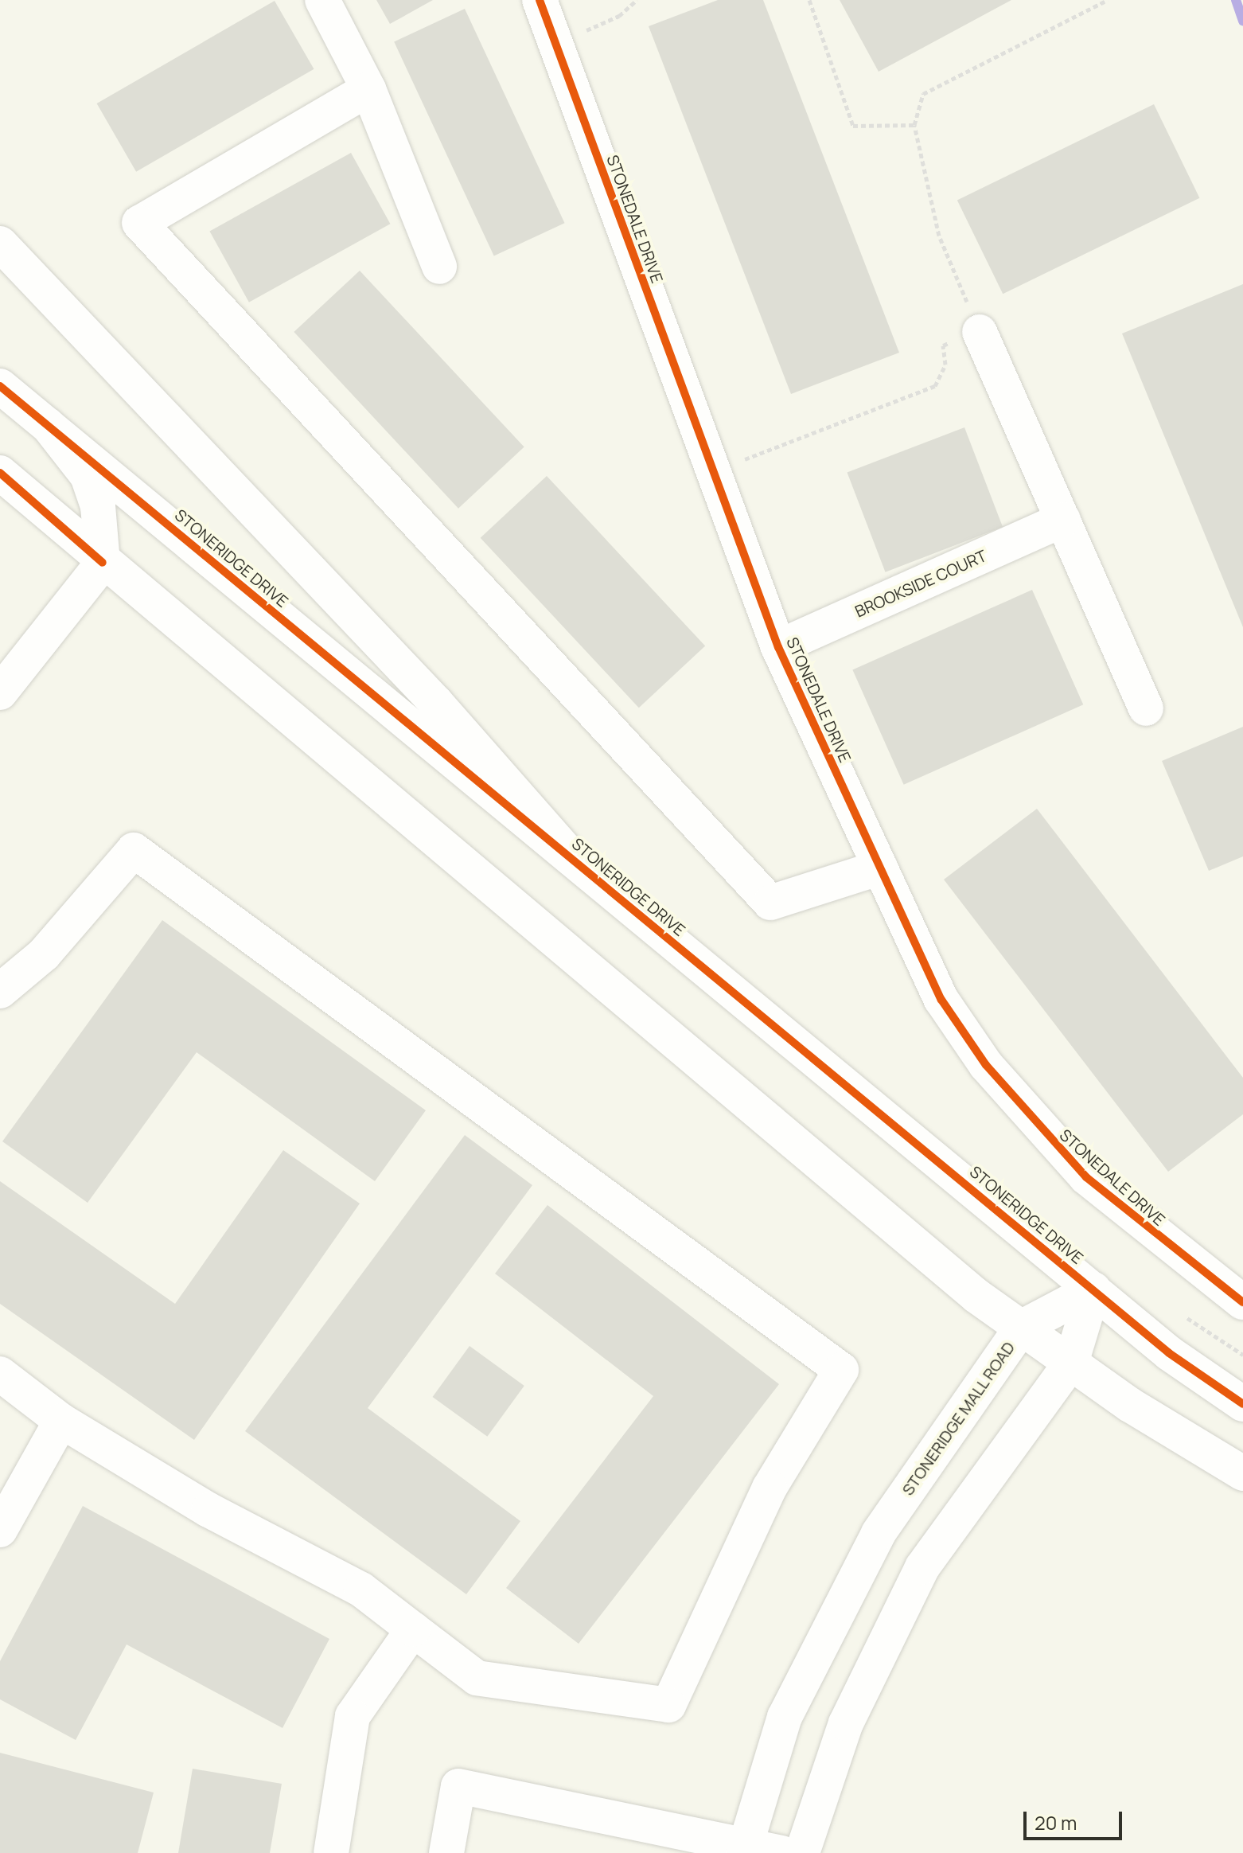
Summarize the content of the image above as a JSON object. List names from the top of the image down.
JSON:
{
  "streets": {
    "main road": [
      "STONEDALE DRIVE",
      "STONERIDGE DRIVE",
      "BROOKSIDE COURT",
      "STONERIDGE MALL ROAD"
    ]
  },
  "crossings": [
    ["STONEDALE DRIVE", "BROOKSIDE COURT"],
    ["STONERIDGE DRIVE", "STONERIDGE MALL ROAD"]
  ],
  "scale_bar": "20 m"
}
